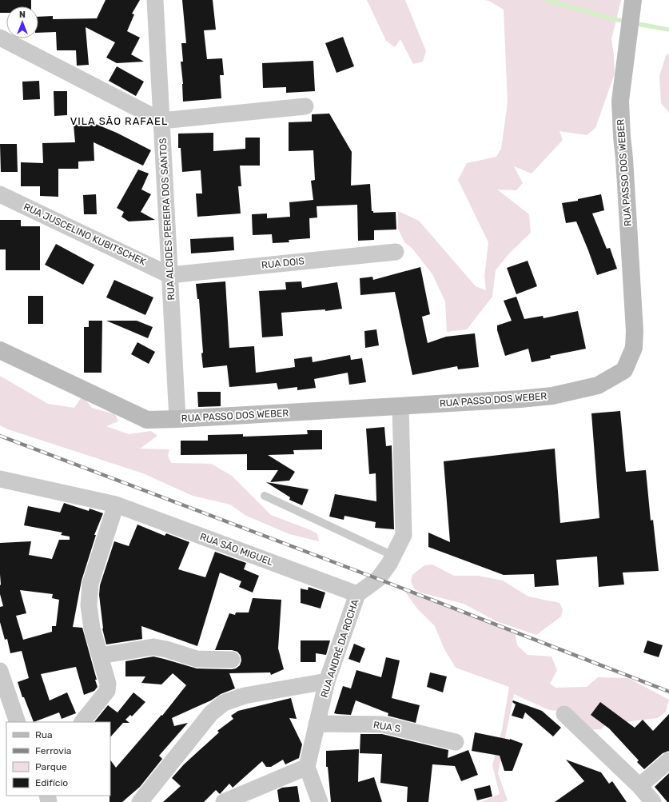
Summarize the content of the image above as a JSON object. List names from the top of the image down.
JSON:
{
  "streets": {
    "street": [
      "RUA PASSO DOS WEBER",
      "RUA ALCIDES PEREIRA DOS SANTOS",
      "RUA JUSCELINO KUBITSCHEK",
      "RUA DOIS",
      "RUA SÃO MIGUEL",
      "RUA ANDRÉ DA ROCHA",
      "RUA S"
    ]
  },
  "crossings": [
    ["RUA PASSO DOS WEBER", "RUA ALCIDES PEREIRA DOS SANTOS"],
    ["RUA ALCIDES PEREIRA DOS SANTOS", "RUA JUSCELINO KUBITSCHEK"],
    ["RUA ALCIDES PEREIRA DOS SANTOS", "RUA DOIS"],
    ["RUA JUSCELINO KUBITSCHEK", "RUA DOIS"],
    ["RUA SÃO MIGUEL", "RUA ANDRÉ DA ROCHA"],
    ["RUA ANDRÉ DA ROCHA", "RUA S"]
  ],
  "districts": ["VILA SÃO RAFAEL"],
  "legend": [
    "Rua",
    "Ferrovia",
    "Parque",
    "Edifício"
  ],
  "north": "top"
}
